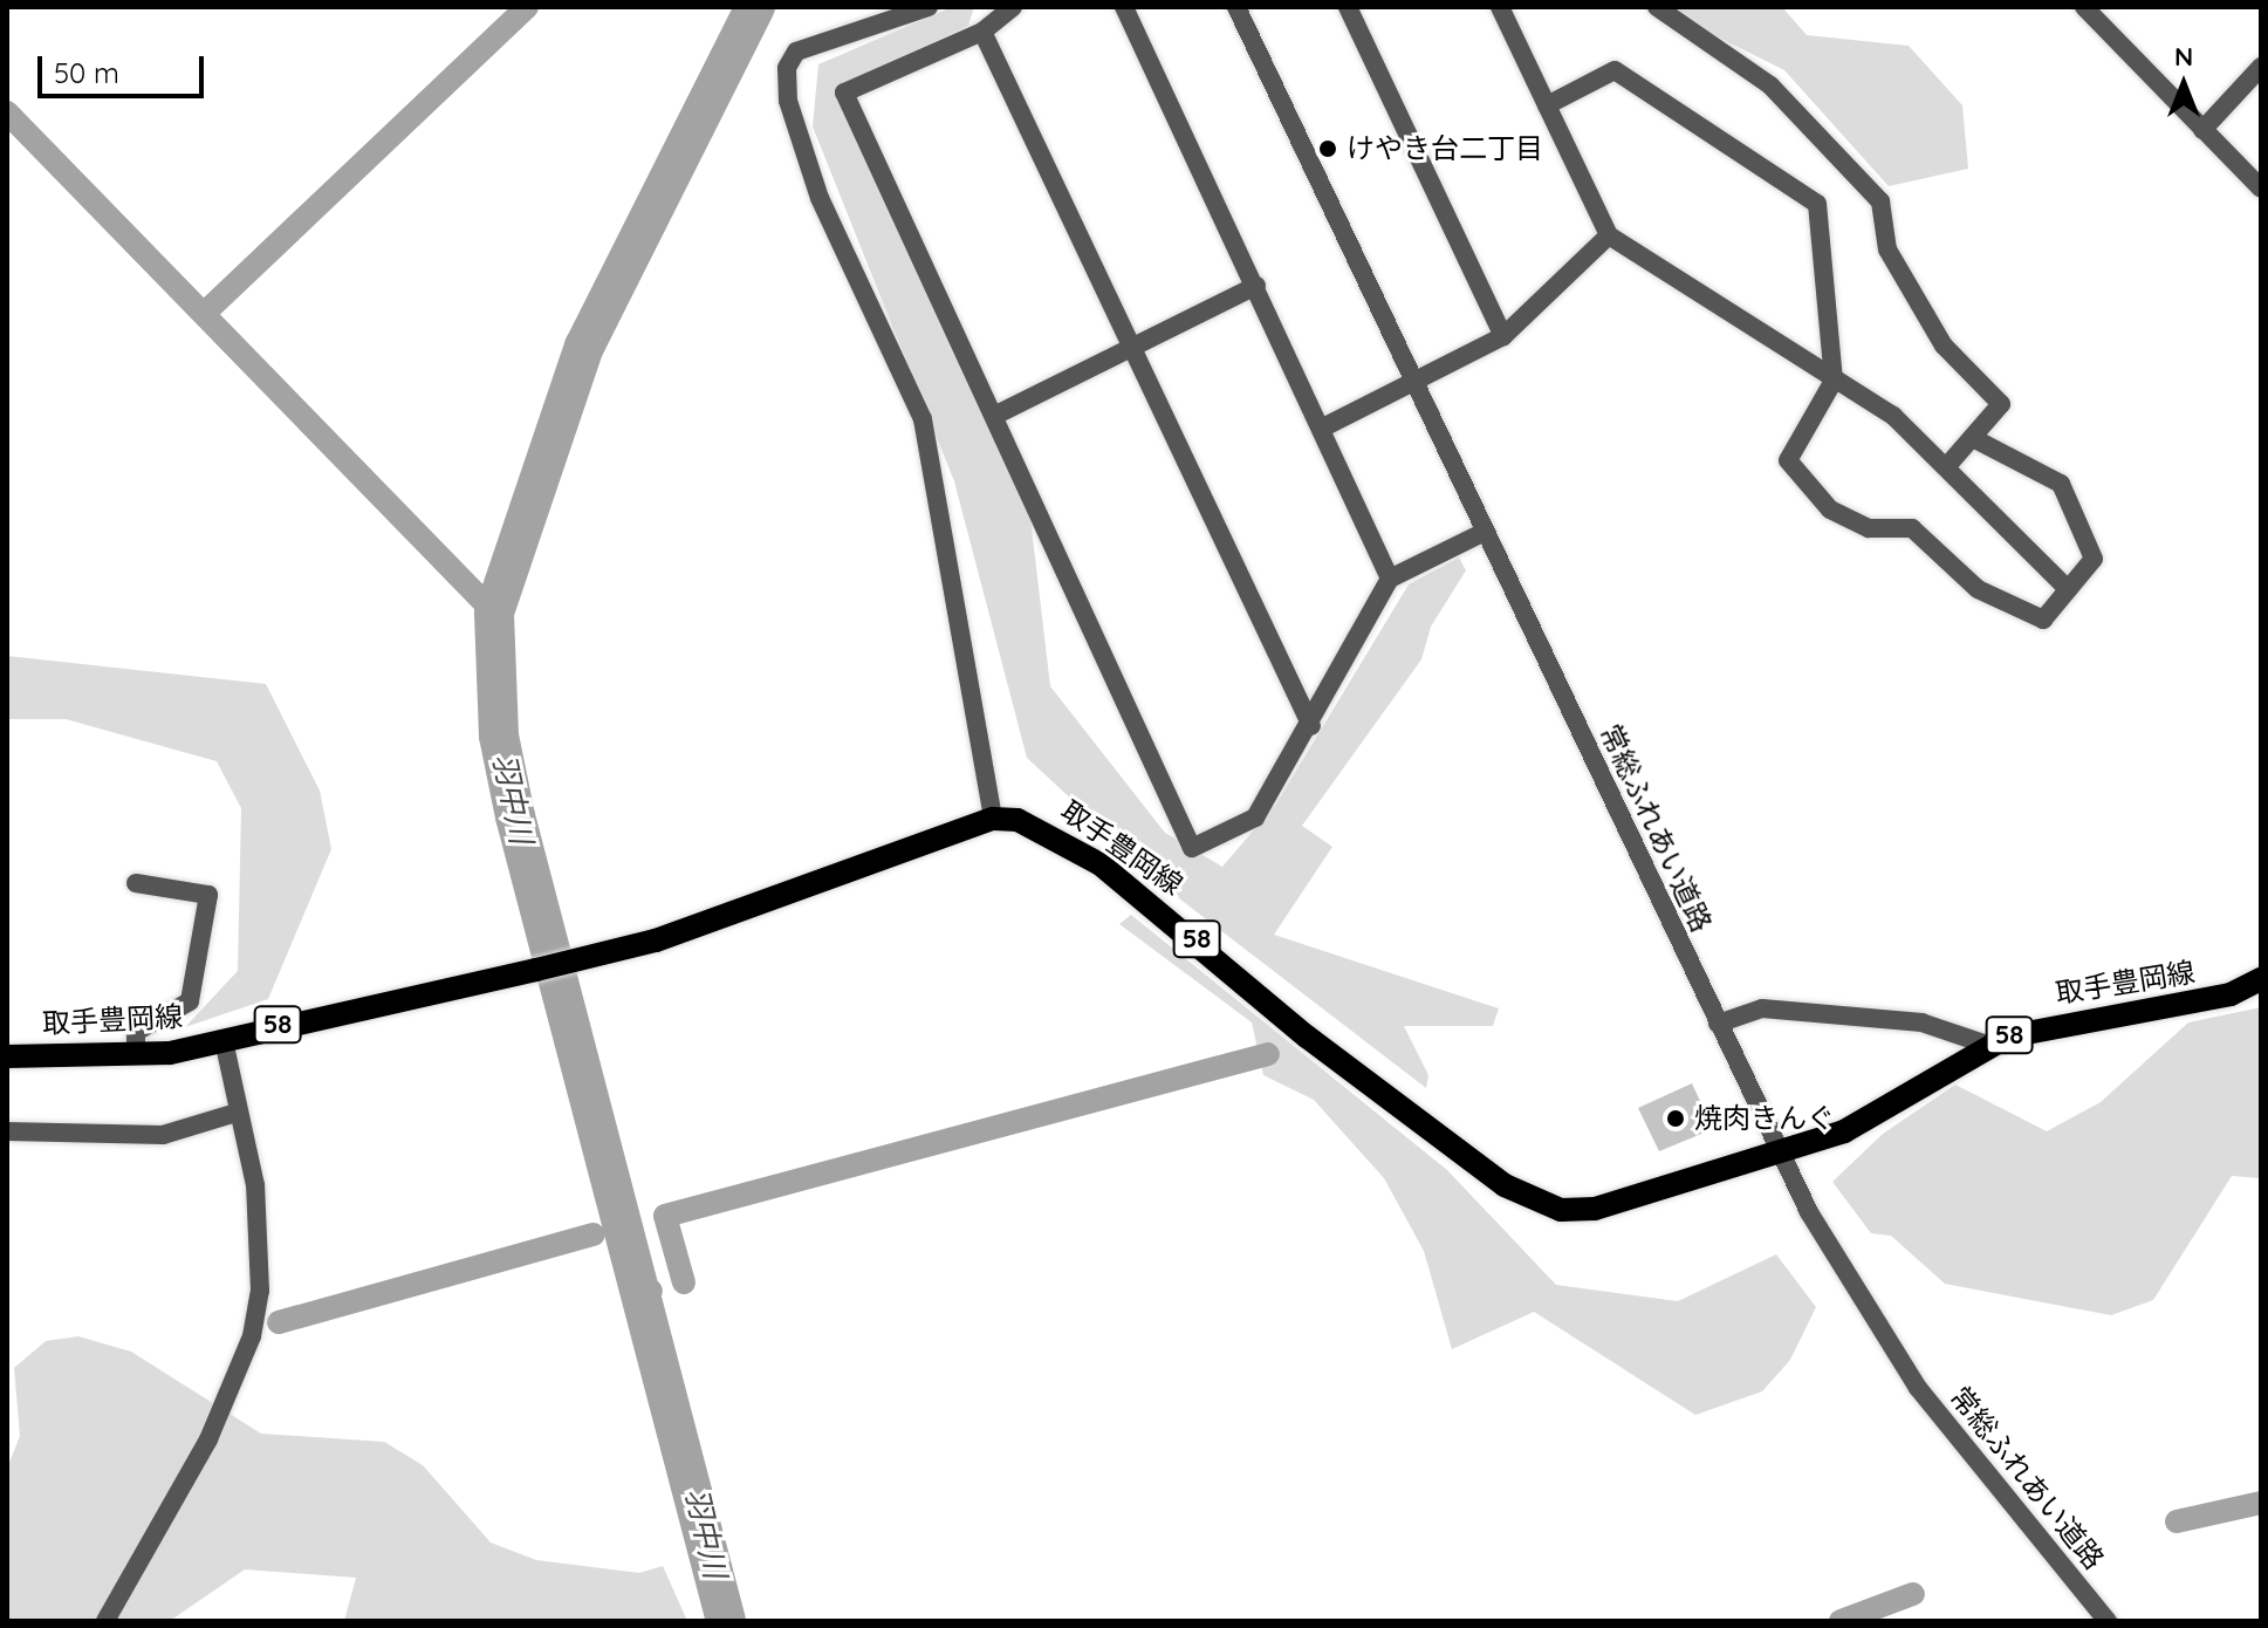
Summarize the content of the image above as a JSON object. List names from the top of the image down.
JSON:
{
  "streets": {
    "main road": ["取手豊岡線", "58"],
    "street": ["常総ふれあい道路"]
  },
  "crossings": [
    ["常総ふれあい道路", "取手豊岡線"]
  ],
  "water": ["羽中川"],
  "places": ["けやき台二丁目", "焼肉きんぐ"],
  "scale_bar": "50 m",
  "north": "top"
}
